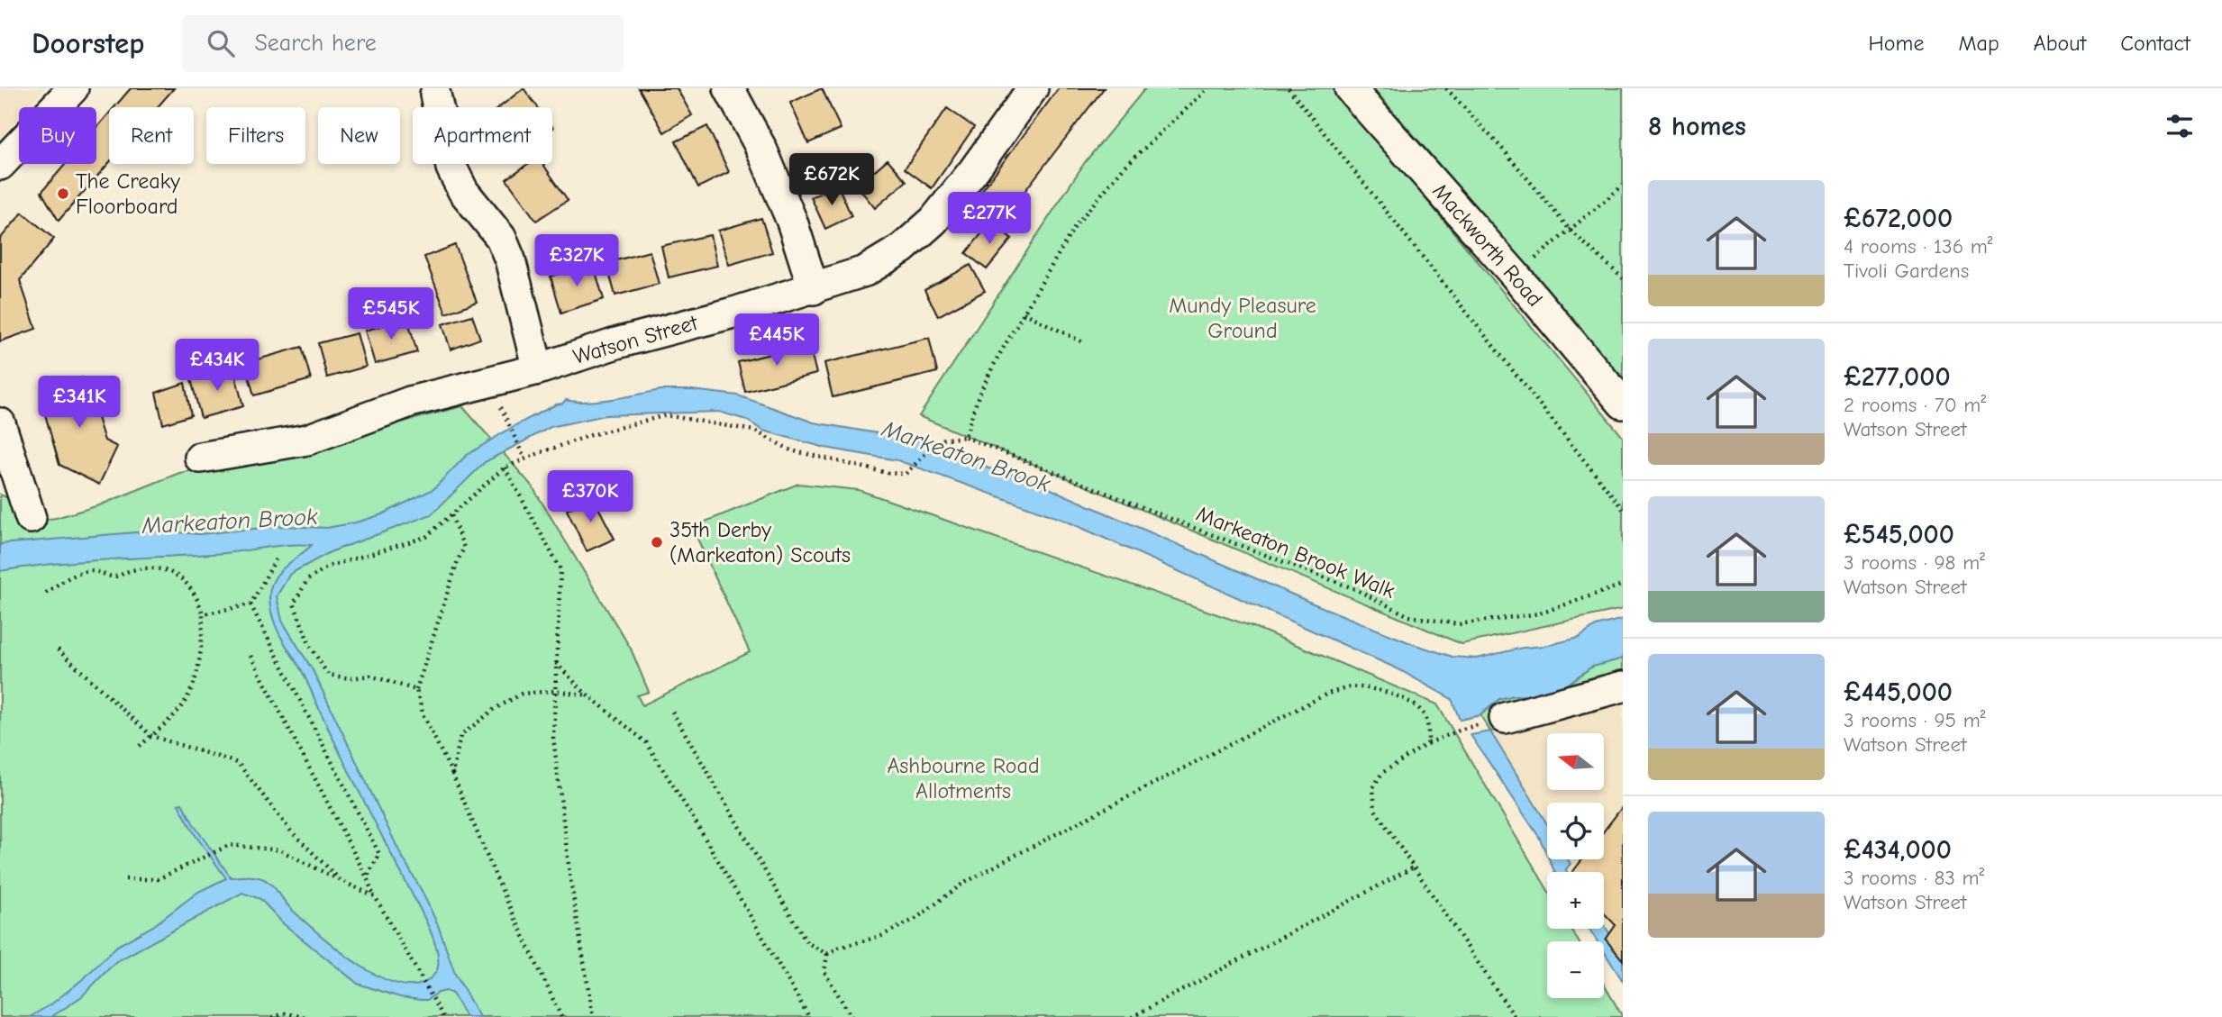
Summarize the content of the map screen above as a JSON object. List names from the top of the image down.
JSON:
{
  "streets": {
    "street": ["Mackworth Road", "Watson Street"],
    "path": ["Markeaton Brook Walk"]
  },
  "water": ["Markeaton Brook"],
  "parks": ["Mundy Pleasure Ground", "Ashbourne Road Allotments"],
  "places": ["The Creaky Floorboard", "35th Derby (Markeaton) Scouts"],
  "north": "left",
  "page": {
    "header": "Doorstep",
    "search": "Search here",
    "nav": [
      "Home",
      "Map",
      "About",
      "Contact"
    ],
    "heading": "8 homes",
    "chip": [
      "Buy",
      "Rent",
      "Filters",
      "New",
      "Apartment"
    ],
    "price": [
      "£672K",
      "£277K",
      "£327K",
      "£545K",
      "£445K",
      "£434K",
      "£341K",
      "£370K"
    ],
    "list": [
      {
        "name": "£672,000",
        "note": "4 rooms · 136 m² · Tivoli Gardens"
      },
      {
        "name": "£277,000",
        "note": "2 rooms · 70 m² · Watson Street"
      },
      {
        "name": "£545,000",
        "note": "3 rooms · 98 m² · Watson Street"
      },
      {
        "name": "£445,000",
        "note": "3 rooms · 95 m² · Watson Street"
      },
      {
        "name": "£434,000",
        "note": "3 rooms · 83 m² · Watson Street"
      }
    ],
    "map_buttons": ["+", "−"]
  }
}
